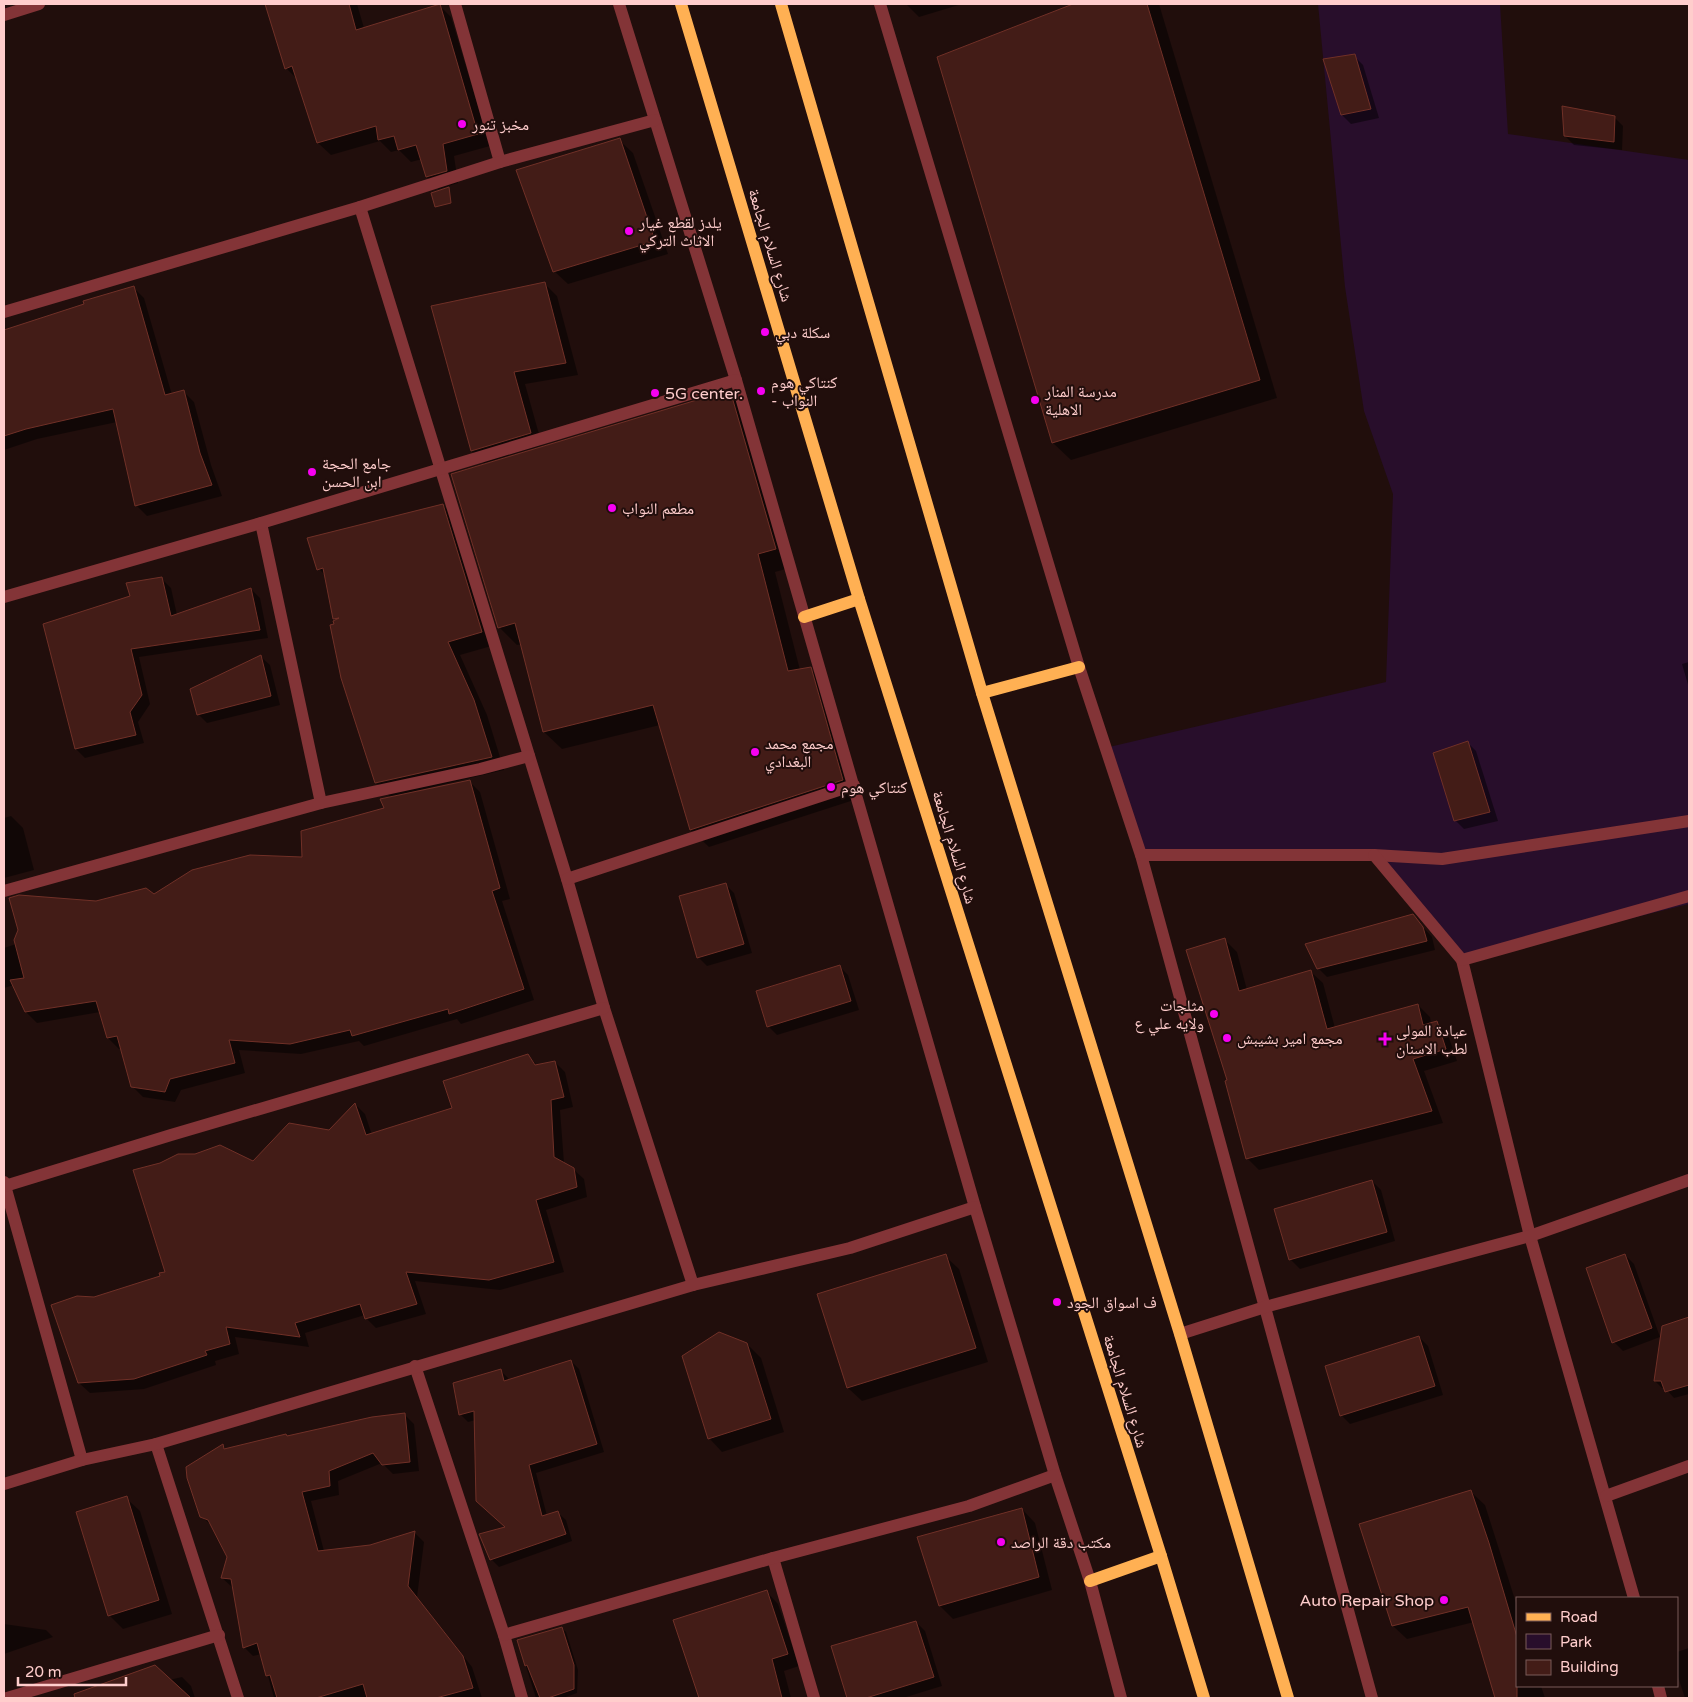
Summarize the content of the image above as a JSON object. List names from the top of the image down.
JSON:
{
  "streets": {
    "main road": ["شارع السلام الجامعة"]
  },
  "places": {
    "other": [
      "مخبز تنور",
      "يلدز لقطع غيار الاثاث التركي",
      "سكلة دبي",
      "كنتاكي هوم - النواب",
      "5G center.",
      "مدرسة المنار الاهلية",
      "جامع الحجة ابن الحسن",
      "مطعم النواب",
      "مجمع محمد البغدادي",
      "كنتاكي هوم",
      "مثلجات ولايه علي ع",
      "مجمع امير بشيبش",
      "ف اسواق الجود",
      "مكتب دقة الراصد",
      "Auto Repair Shop"
    ],
    "health": ["عيادة المولى لطب الاسنان"]
  },
  "legend": ["Road", "Park", "Building"],
  "scale_bar": "20 m"
}
